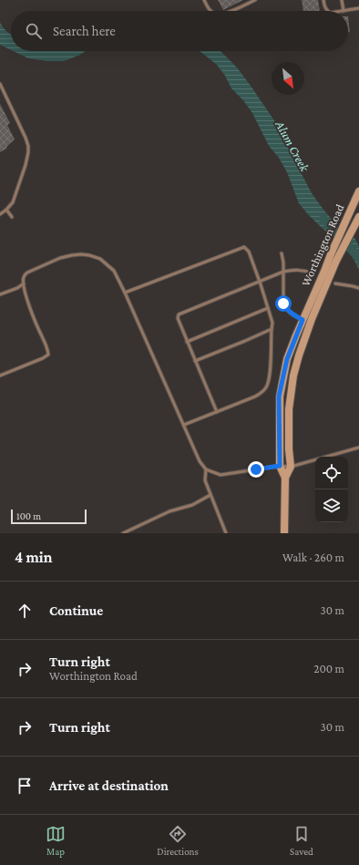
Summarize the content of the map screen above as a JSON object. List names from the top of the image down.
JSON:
{
  "streets": {
    "main road": ["Worthington Road"]
  },
  "water": ["Alum Creek"],
  "scale_bar": "100 m",
  "north": "bottom right",
  "page": {
    "search": "Search here",
    "scale": "100 m",
    "heading": ["4 min", "Walk · 260 m"],
    "list": [
      ["Continue", "30 m"],
      ["Turn right", "Worthington Road", "200 m"],
      ["Turn right", "30 m"],
      "Arrive at destination"
    ],
    "nav": ["Map", "Directions", "Saved"]
  }
}
